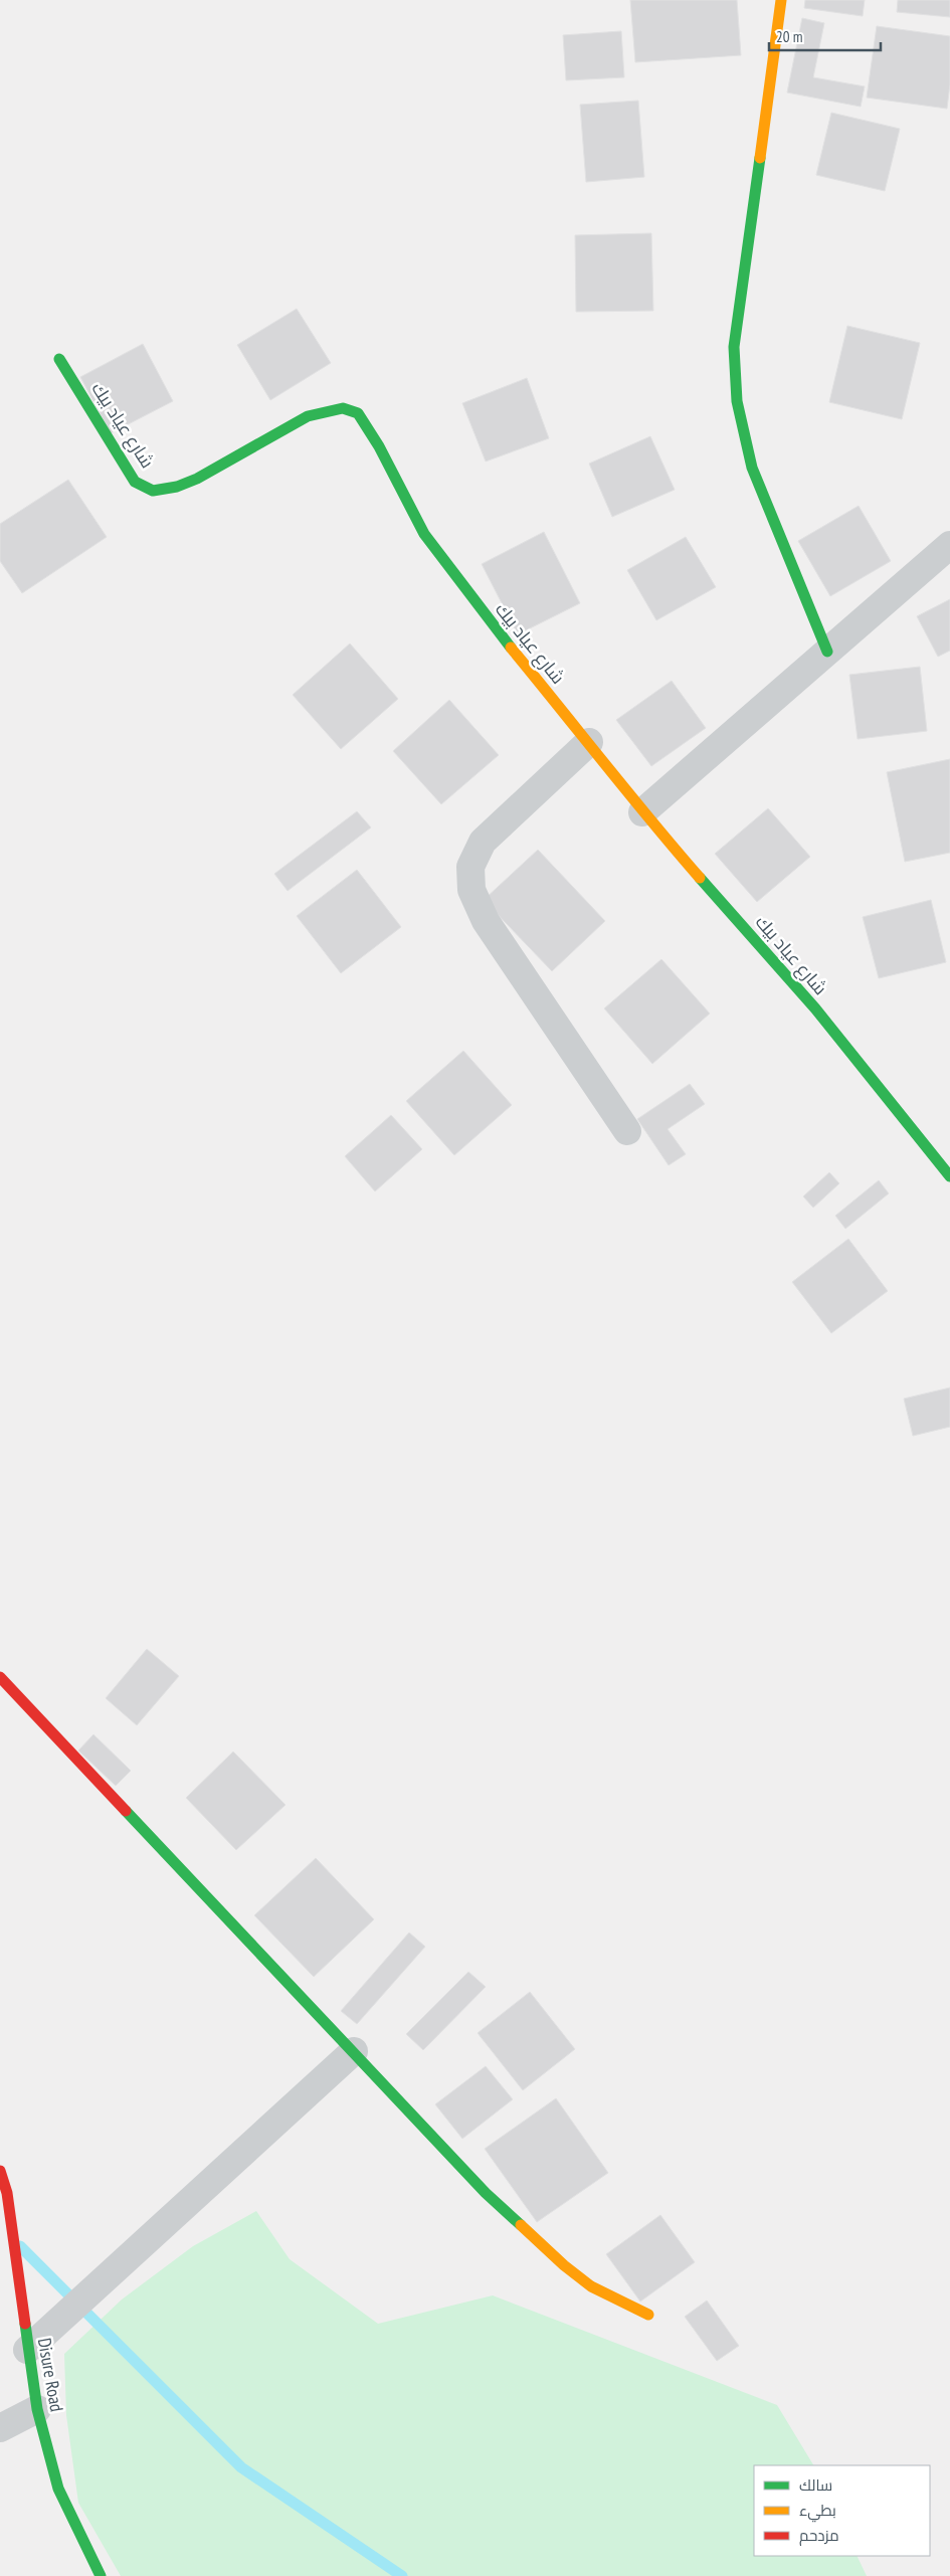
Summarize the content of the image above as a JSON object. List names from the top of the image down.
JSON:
{
  "streets": {
    "street": ["شارع عياد بيك", "Disure Road"]
  },
  "legend": ["سالك", "بطيء", "مزدحم"],
  "scale_bar": "20 m"
}
